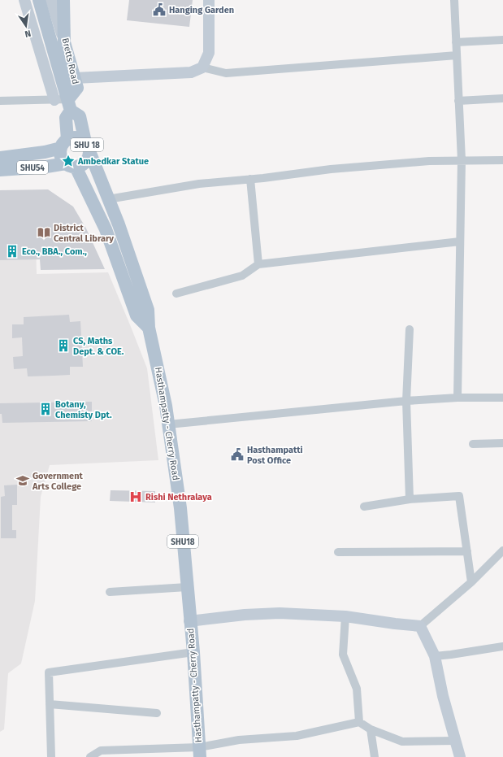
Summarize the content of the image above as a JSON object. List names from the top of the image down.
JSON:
{
  "streets": {
    "main road": [
      "Bretts Road",
      "SHU 18",
      "SHU54",
      "Hasthampatty - Cherry Road",
      "SHU18"
    ]
  },
  "crossings": [
    ["Bretts Road", "Hasthampatty - Cherry Road"],
    ["SHU 18", "SHU54"],
    ["SHU 18", "Hasthampatty - Cherry Road"],
    ["SHU54", "Hasthampatty - Cherry Road"]
  ],
  "places": {
    "public building": ["Hanging Garden", "Hasthampatti Post Office"],
    "place": ["Ambedkar Statue"],
    "library": ["District Central Library"],
    "building": ["Eco., BBA., Com.,", "CS, Maths Dept. & COE.", "Botany, Chemisty Dpt."],
    "school or university": ["Government Arts College"],
    "hospital": ["Rishi Nethralaya"]
  },
  "north": "bottom"
}
